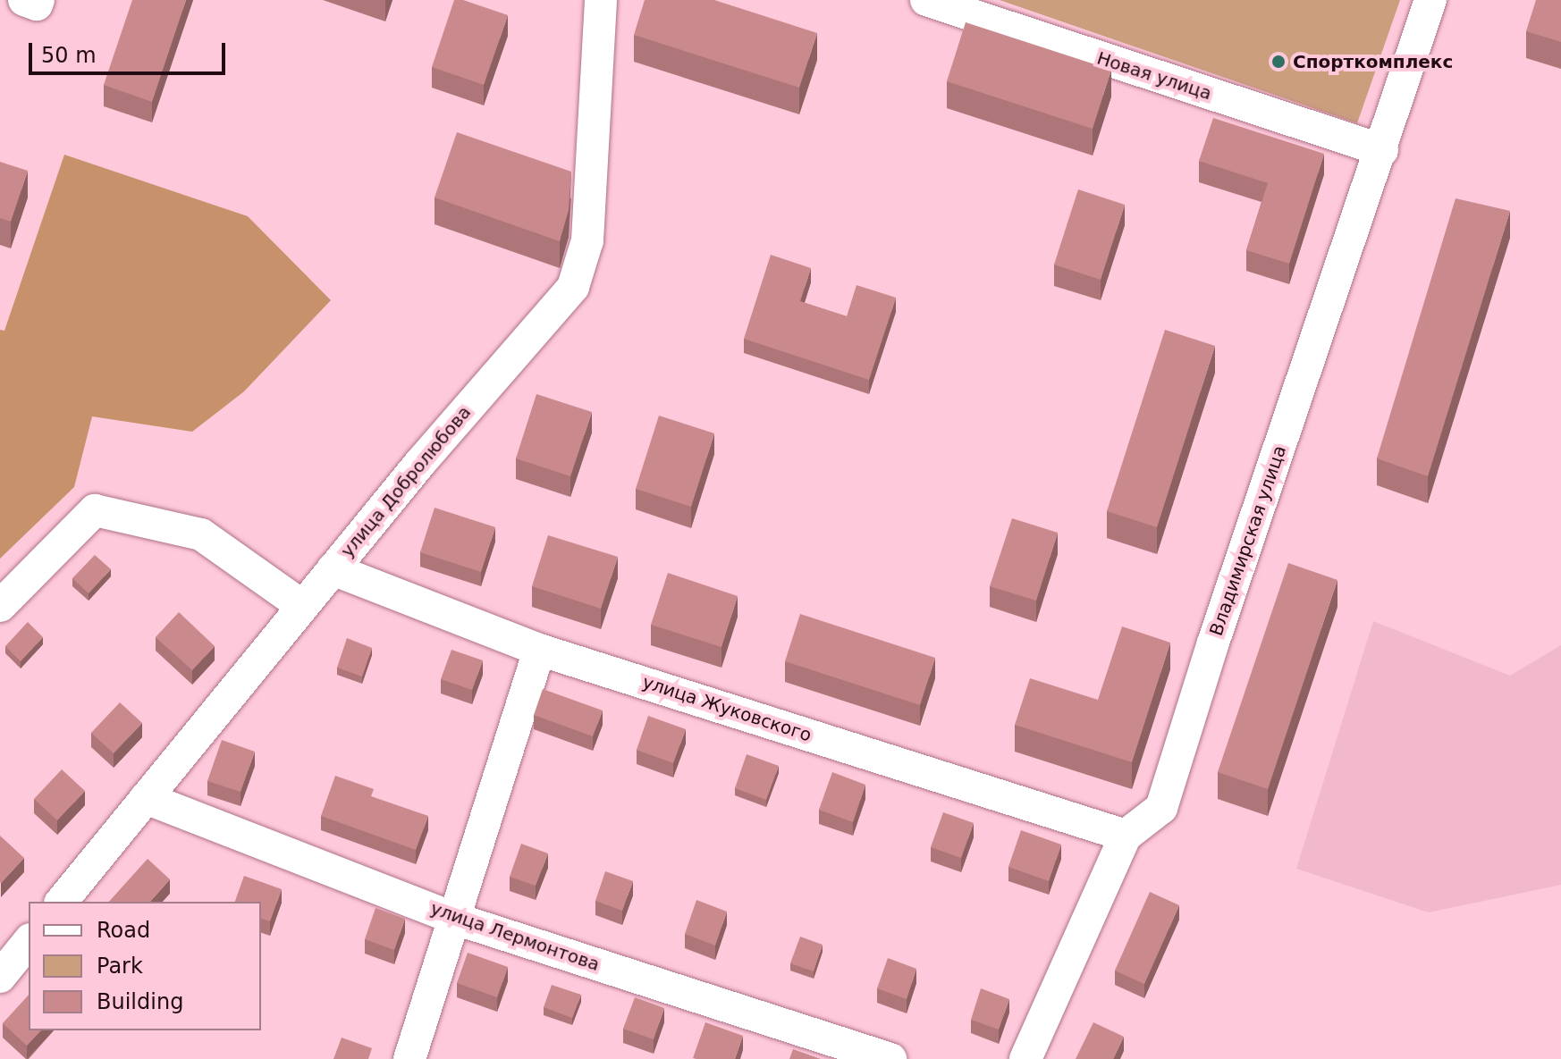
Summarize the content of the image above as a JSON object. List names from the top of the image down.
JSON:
{
  "streets": {
    "street": [
      "Новая улица",
      "улица Добролюбова",
      "Владимирская улица",
      "улица Жуковского",
      "улица Лермонтова"
    ]
  },
  "crossings": [
    ["Новая улица", "Владимирская улица"],
    ["улица Добролюбова", "улица Жуковского"],
    ["улица Добролюбова", "улица Лермонтова"],
    ["Владимирская улица", "улица Жуковского"]
  ],
  "places": ["Спорткомплекс"],
  "legend": ["Road", "Park", "Building"],
  "scale_bar": "50 m"
}
